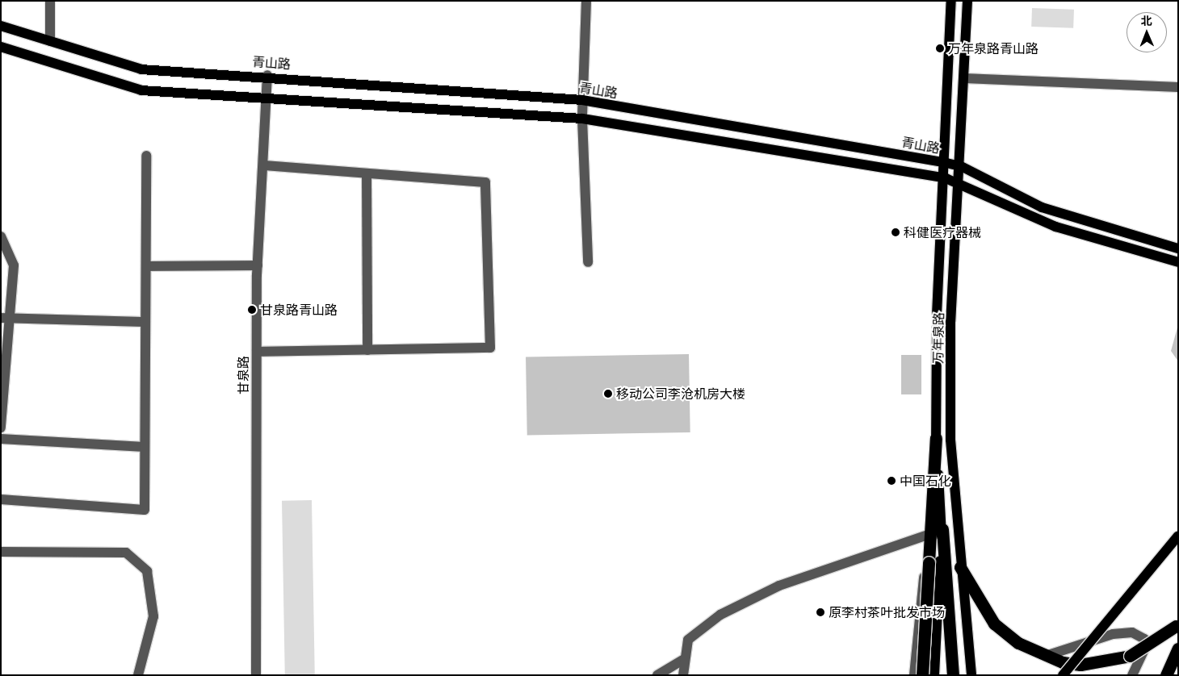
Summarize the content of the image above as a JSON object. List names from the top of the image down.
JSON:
{
  "streets": {
    "main road": ["青山路", "万年泉路"],
    "street": ["甘泉路"]
  },
  "crossings": [
    ["青山路", "万年泉路"],
    ["青山路", "甘泉路"]
  ],
  "places": [
    "万年泉路青山路",
    "科健医疗器械",
    "甘泉路青山路",
    "移动公司李沧机房大楼",
    "中国石化",
    "原李村茶叶批发市场"
  ],
  "north": "top"
}
